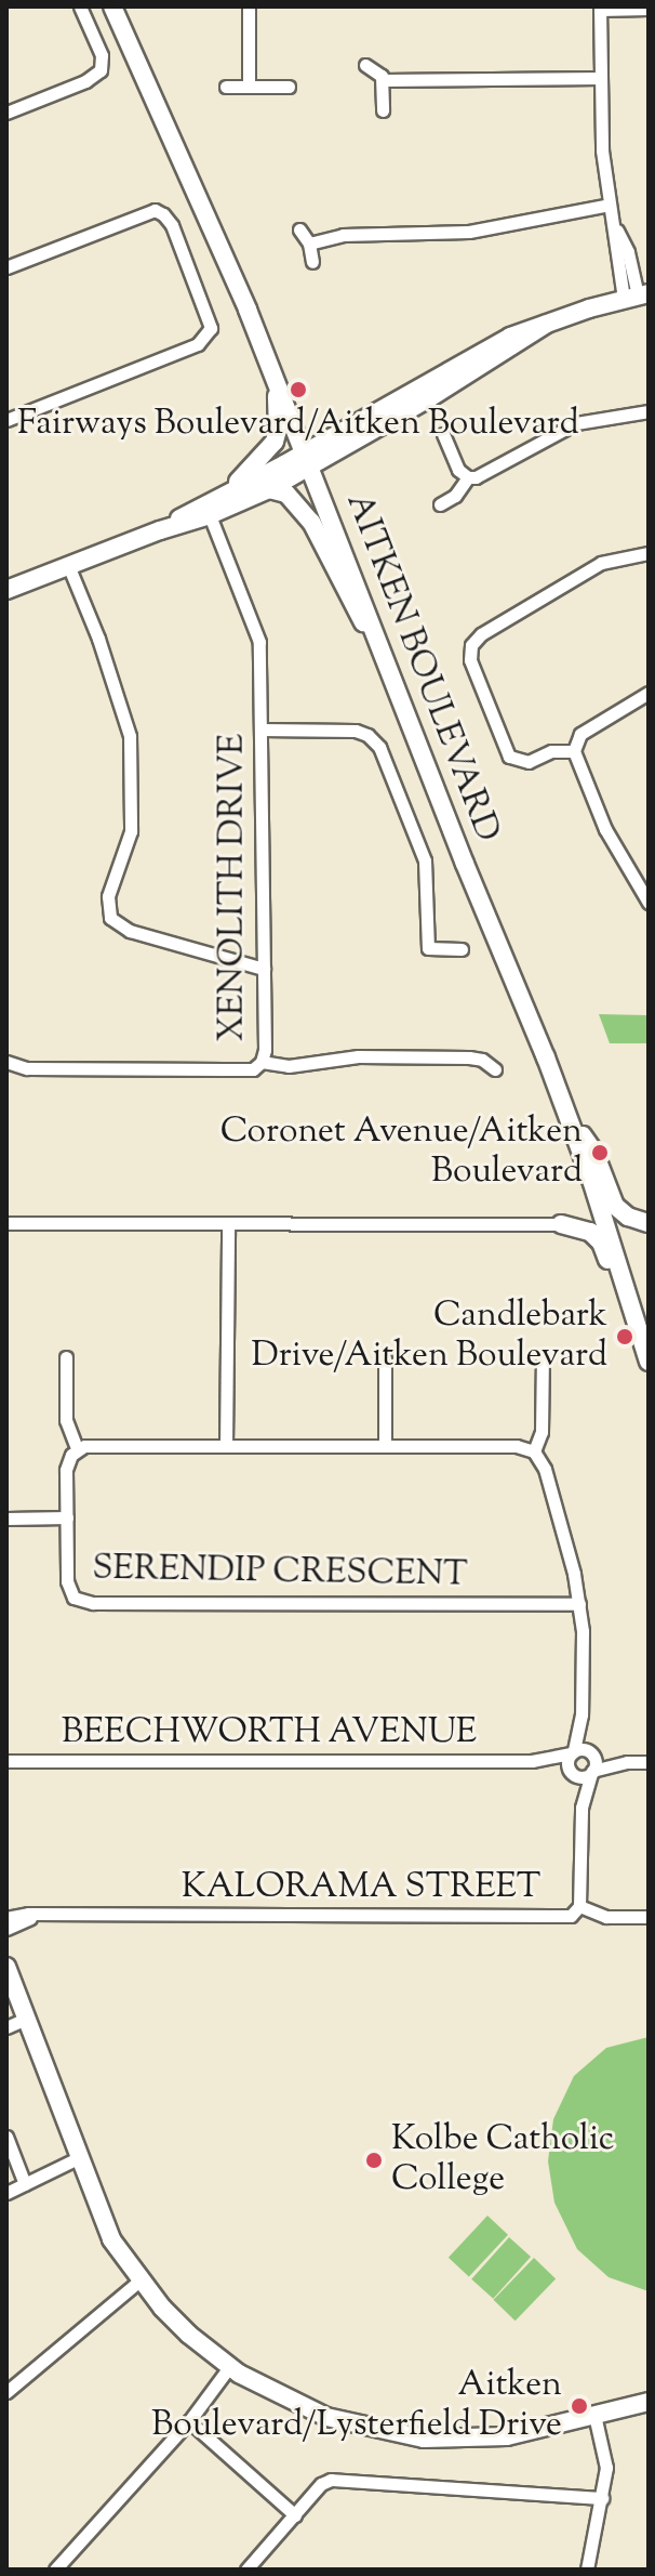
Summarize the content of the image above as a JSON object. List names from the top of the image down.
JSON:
{
  "streets": {
    "main road": ["AITKEN BOULEVARD"],
    "street": [
      "XENOLITH DRIVE",
      "SERENDIP CRESCENT",
      "BEECHWORTH AVENUE",
      "KALORAMA STREET"
    ]
  },
  "crossings": [
    ["BEECHWORTH AVENUE", "KALORAMA STREET"]
  ],
  "places": [
    "Fairways Boulevard/Aitken Boulevard",
    "Coronet Avenue/Aitken Boulevard",
    "Candlebark Drive/Aitken Boulevard",
    "Kolbe Catholic College",
    "Aitken Boulevard/Lysterfield Drive"
  ]
}
